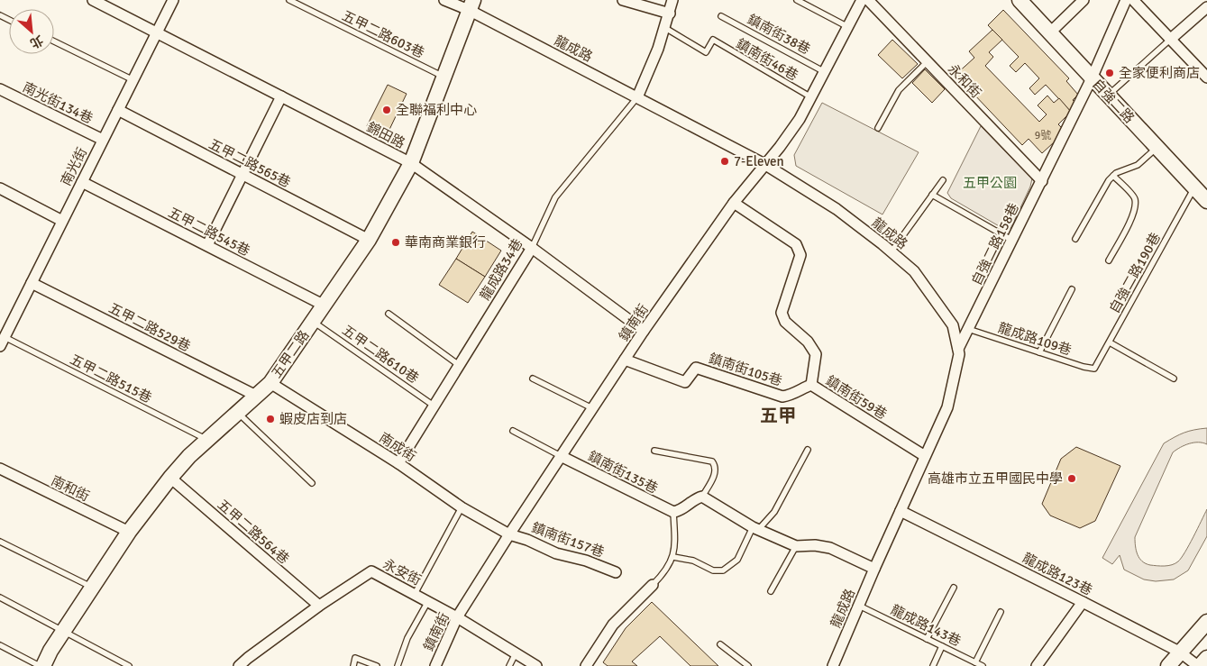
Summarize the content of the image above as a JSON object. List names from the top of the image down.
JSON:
{
  "streets": {
    "main road": ["自強二路", "五甲二路"],
    "street": [
      "龍成路",
      "永和街",
      "南光街134巷",
      "錦田路",
      "五甲二路565巷",
      "南光街",
      "五甲二路545巷",
      "自強二路158巷",
      "龍成路34巷",
      "鎮南街",
      "五甲二路529巷",
      "鎮南街105巷",
      "鎮南街59巷",
      "南成街",
      "鎮南街135巷",
      "南和街",
      "五甲二路564巷",
      "鎮南街157巷",
      "永安街",
      "龍成路123巷"
    ],
    "lane": [
      "五甲二路603巷",
      "鎮南街38巷",
      "鎮南街46巷",
      "自強二路190巷",
      "龍成路109巷",
      "五甲二路610巷",
      "五甲二路515巷",
      "龍成路143巷"
    ]
  },
  "crossings": [
    ["五甲二路603巷", "五甲二路"],
    ["鎮南街38巷", "鎮南街"],
    ["龍成路", "自強二路158巷"],
    ["龍成路", "龍成路34巷"],
    ["龍成路", "鎮南街"],
    ["龍成路", "五甲二路"],
    ["龍成路", "鎮南街59巷"],
    ["龍成路", "龍成路123巷"],
    ["龍成路", "龍成路143巷"],
    ["鎮南街46巷", "鎮南街"],
    ["永和街", "自強二路158巷"],
    ["自強二路", "自強二路158巷"],
    ["自強二路", "自強二路190巷"],
    ["南光街134巷", "南光街"],
    ["錦田路", "南光街"],
    ["錦田路", "龍成路34巷"],
    ["錦田路", "鎮南街"],
    ["錦田路", "五甲二路"],
    ["五甲二路565巷", "南光街"],
    ["五甲二路565巷", "五甲二路"],
    ["南光街", "五甲二路545巷"],
    ["南光街", "五甲二路529巷"],
    ["南光街", "五甲二路515巷"],
    ["五甲二路545巷", "五甲二路"],
    ["自強二路158巷", "龍成路109巷"],
    ["龍成路34巷", "五甲二路610巷"],
    ["龍成路34巷", "南成街"],
    ["自強二路190巷", "龍成路109巷"],
    ["鎮南街", "鎮南街105巷"],
    ["鎮南街", "鎮南街59巷"],
    ["鎮南街", "南成街"],
    ["鎮南街", "鎮南街135巷"],
    ["鎮南街", "鎮南街157巷"],
    ["鎮南街", "永安街"],
    ["五甲二路529巷", "五甲二路"],
    ["五甲二路", "五甲二路610巷"],
    ["五甲二路", "五甲二路515巷"],
    ["五甲二路", "南成街"],
    ["五甲二路", "南和街"],
    ["五甲二路", "五甲二路564巷"],
    ["鎮南街105巷", "鎮南街59巷"],
    ["南成街", "鎮南街157巷"],
    ["五甲二路564巷", "永安街"]
  ],
  "districts": ["五甲"],
  "parks": ["五甲公園"],
  "places": [
    "全家便利商店",
    "全聯福利中心",
    "7-Eleven",
    "華南商業銀行",
    "蝦皮店到店",
    "高雄市立五甲國民中學"
  ],
  "house_numbers": ["9號"],
  "north": "bottom right"
}
